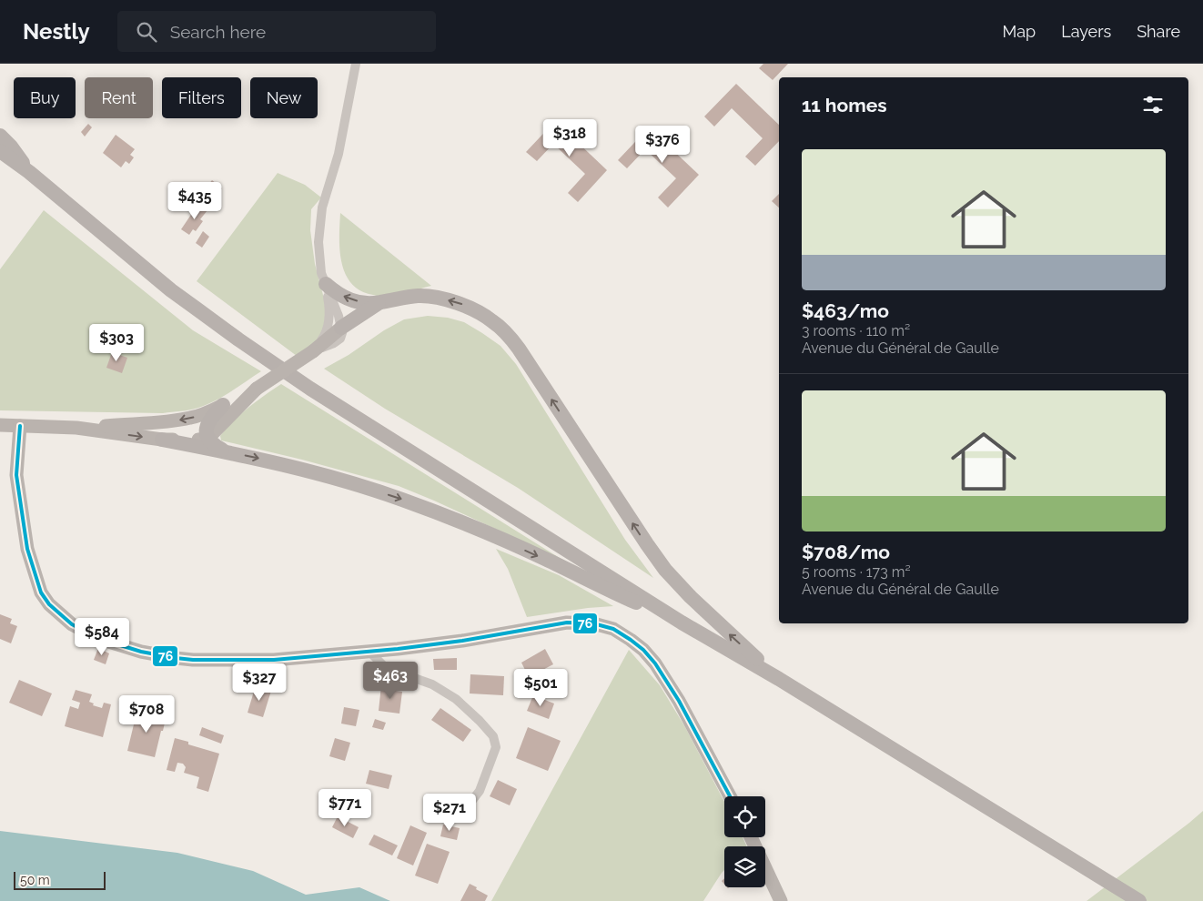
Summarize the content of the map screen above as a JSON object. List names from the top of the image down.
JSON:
{
  "lines": ["transit line 76"],
  "scale_bar": "50 m",
  "page": {
    "header": "Nestly",
    "search": "Search here",
    "nav": ["Map", "Layers", "Share"],
    "chip": [
      "Buy",
      "Rent",
      "Filters",
      "New"
    ],
    "heading": "11 homes",
    "price": [
      "$318",
      "$376",
      "$435",
      "$303",
      "$584",
      "$463",
      "$327",
      "$501",
      "$708",
      "$771",
      "$271"
    ],
    "list": [
      {
        "name": "$463/mo",
        "note": "3 rooms · 110 m² · Avenue du Général de Gaulle"
      },
      {
        "name": "$708/mo",
        "note": "5 rooms · 173 m² · Avenue du Général de Gaulle"
      }
    ],
    "scale": "50 m"
  }
}
